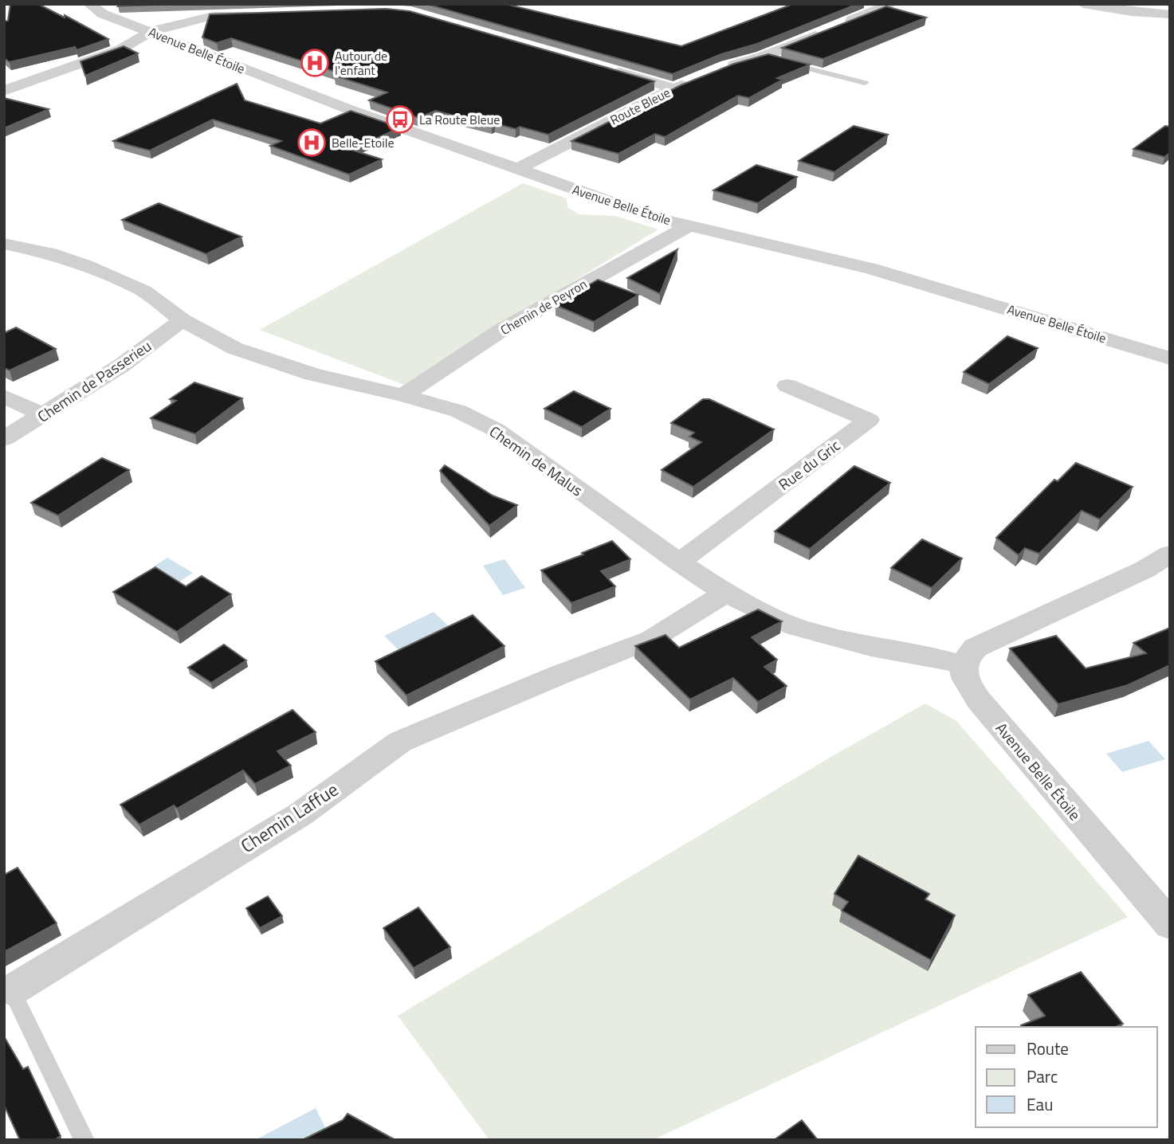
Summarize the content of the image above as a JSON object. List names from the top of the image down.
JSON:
{
  "streets": {
    "street": [
      "Avenue Belle Étoile",
      "Route Bleue",
      "Chemin de Peyron",
      "Chemin de Passerieu",
      "Chemin de Malus",
      "Rue du Gric",
      "Chemin Laffue"
    ]
  },
  "crossings": [
    ["Avenue Belle Étoile", "Route Bleue"],
    ["Avenue Belle Étoile", "Chemin de Peyron"],
    ["Avenue Belle Étoile", "Chemin de Malus"],
    ["Chemin de Peyron", "Chemin de Malus"],
    ["Chemin de Passerieu", "Chemin de Malus"],
    ["Chemin de Malus", "Rue du Gric"],
    ["Chemin de Malus", "Chemin Laffue"]
  ],
  "places": {
    "hospital": ["Autour de l'enfant", "Belle-Etoile"],
    "bus stop": ["La Route Bleue"]
  },
  "legend": ["Route", "Parc", "Eau"]
}
